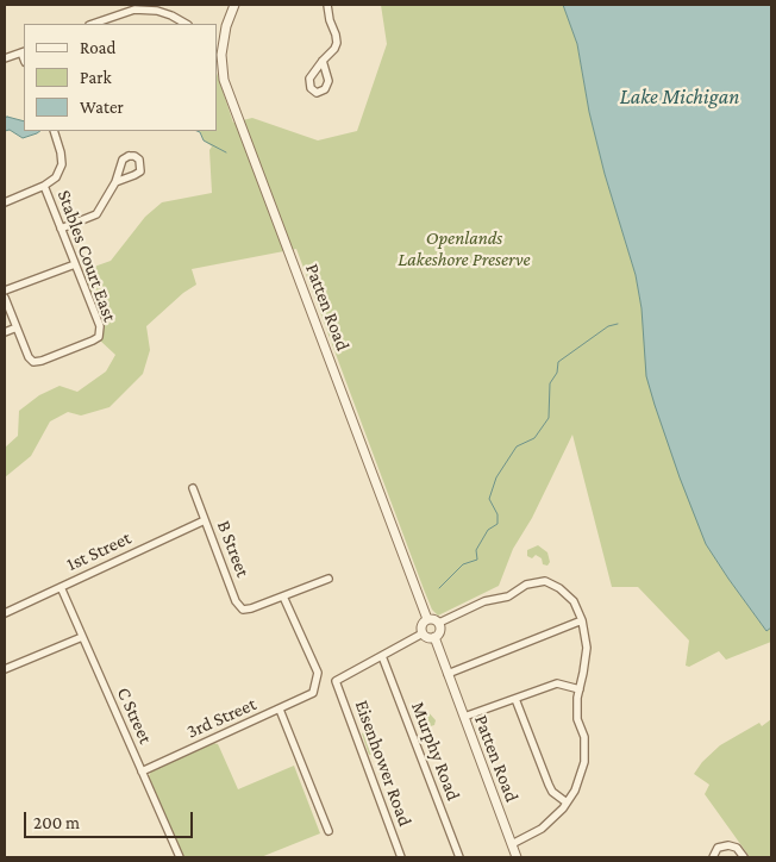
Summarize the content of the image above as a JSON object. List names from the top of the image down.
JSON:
{
  "streets": {
    "street": [
      "Stables Court East",
      "Patten Road",
      "B Street",
      "1st Street",
      "C Street",
      "3rd Street",
      "Murphy Road",
      "Eisenhower Road"
    ]
  },
  "crossings": [
    ["B Street", "1st Street"],
    ["B Street", "3rd Street"],
    ["1st Street", "C Street"],
    ["C Street", "3rd Street"],
    ["Murphy Road", "Eisenhower Road"]
  ],
  "water": ["Lake Michigan"],
  "parks": ["Openlands Lakeshore Preserve"],
  "legend": ["Road", "Park", "Water"],
  "scale_bar": "200 m"
}
